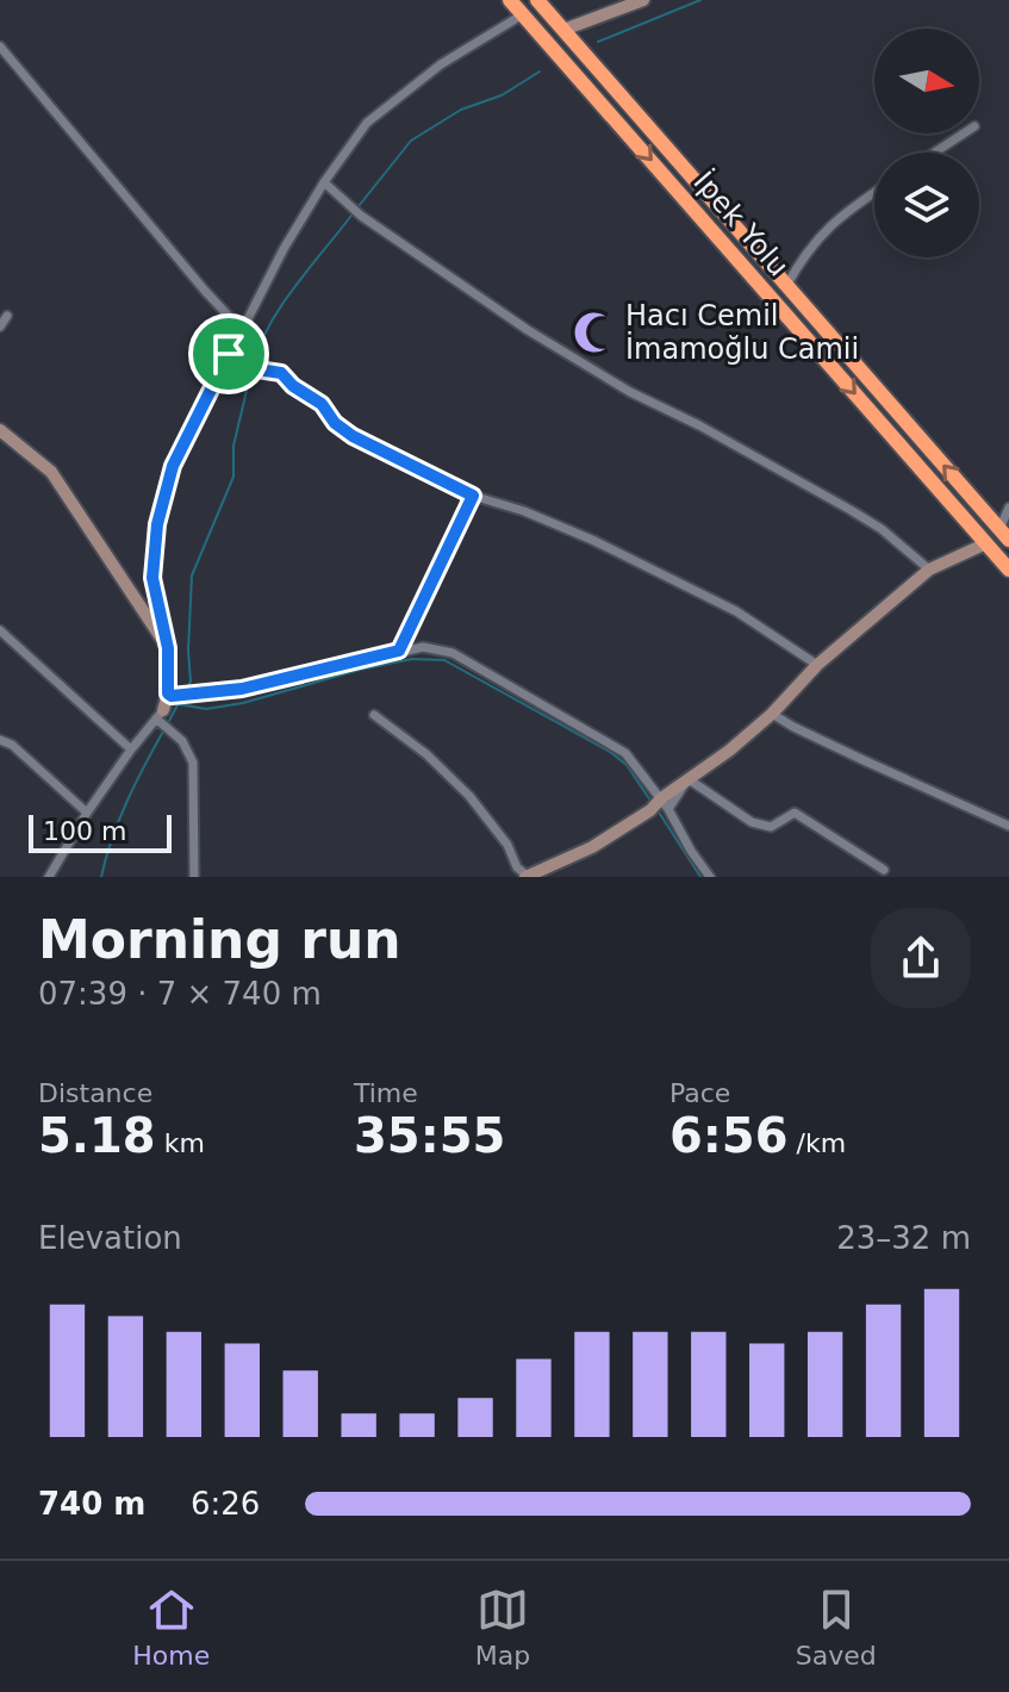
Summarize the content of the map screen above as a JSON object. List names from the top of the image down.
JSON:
{
  "streets": {
    "highway": ["İpek Yolu"]
  },
  "places": {
    "mosque": ["Hacı Cemil İmamoğlu Camii"]
  },
  "scale_bar": "100 m",
  "north": "right",
  "page": {
    "scale": "100 m",
    "heading": ["Morning run", "07:39 · 7 × 740 m"],
    "stats": [
      ["Distance", "5.18 km"],
      ["Time", "35:55"],
      ["Pace", "6:56 /km"]
    ],
    "chart": ["Elevation", "23–32 m"],
    "list": [
      {
        "name": "740 m",
        "note": "6:26"
      }
    ],
    "tabs": ["Home", "Map", "Saved"]
  }
}
